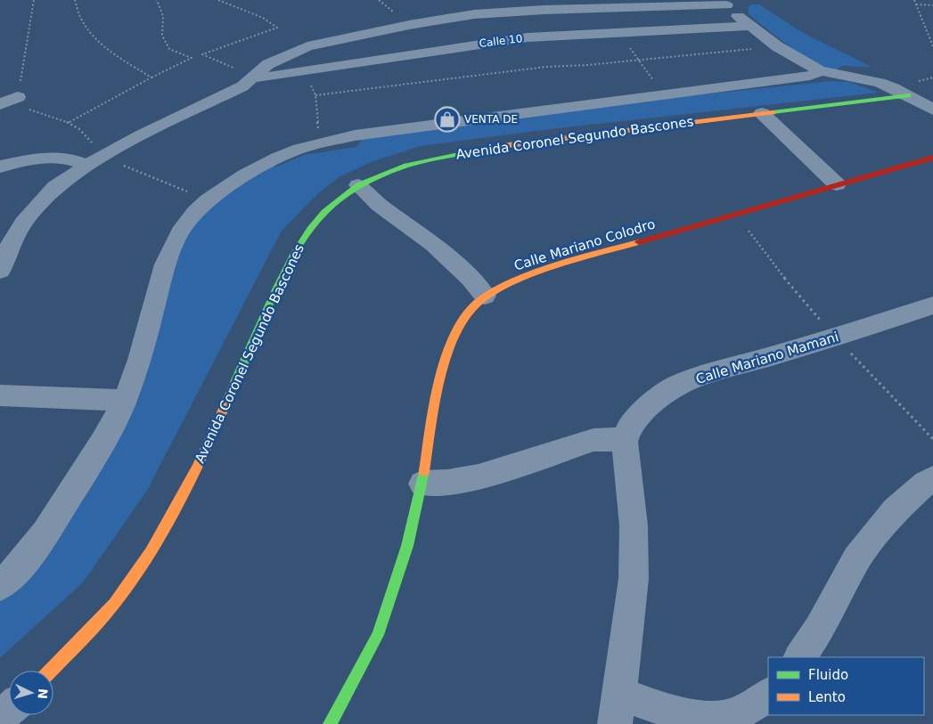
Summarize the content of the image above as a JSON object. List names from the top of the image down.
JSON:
{
  "streets": {
    "street": [
      "Calle 10",
      "Avenida Coronel Segundo Bascones",
      "Calle Mariano Colodro",
      "Calle Mariano Mamani"
    ]
  },
  "places": {
    "shop": ["VENTA DE"]
  },
  "legend": ["Fluido", "Lento"],
  "north": "right"
}
